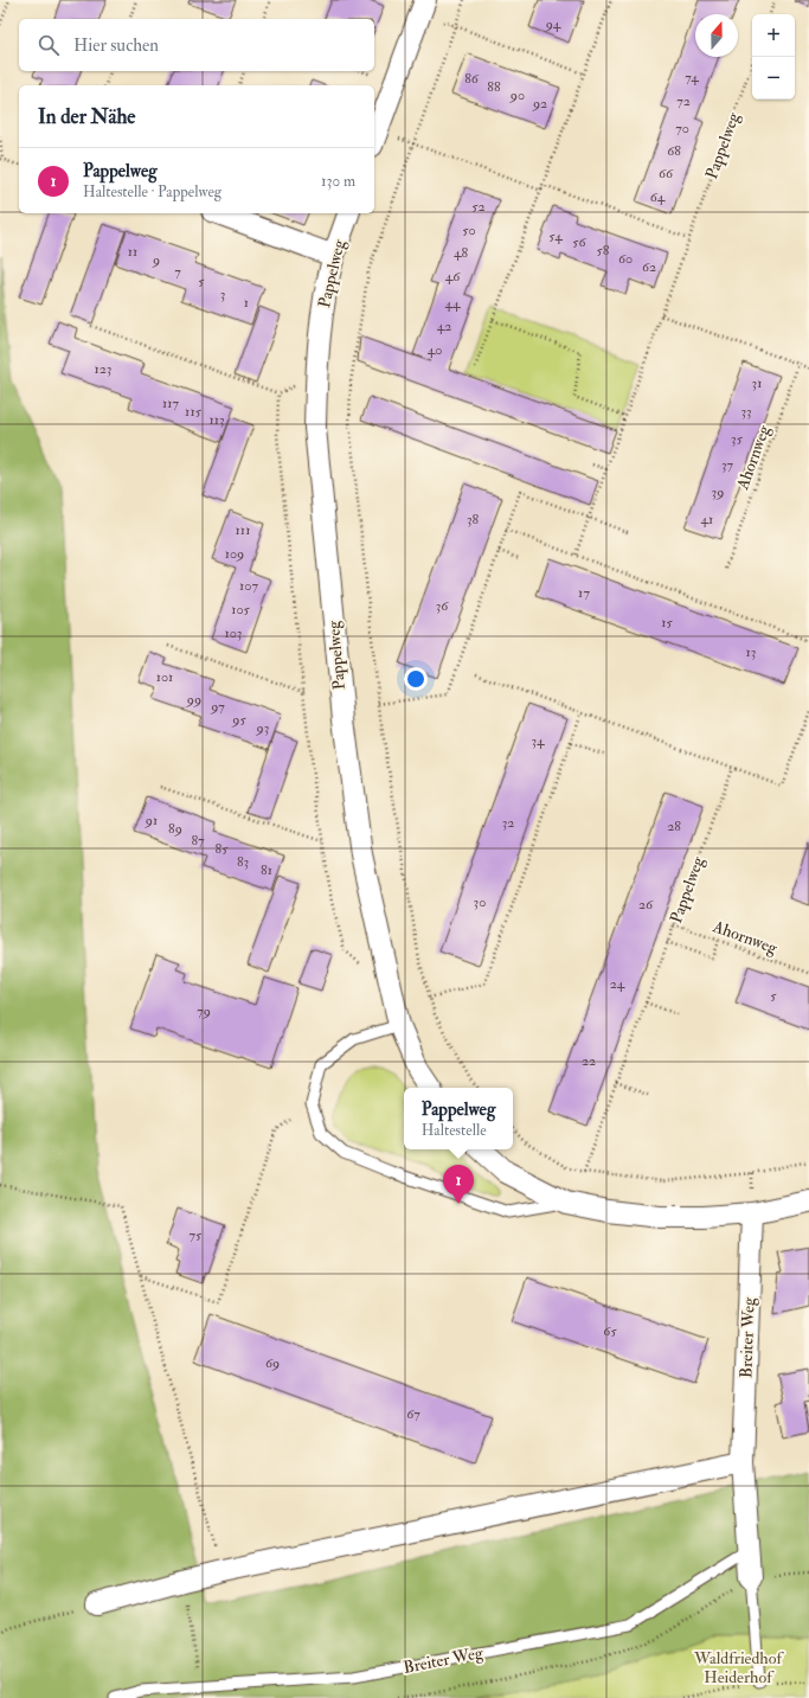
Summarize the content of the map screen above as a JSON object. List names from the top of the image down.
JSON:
{
  "streets": {
    "street": ["Pappelweg", "Breiter Weg"],
    "path": ["Ahornweg"]
  },
  "crossings": [
    ["Pappelweg", "Ahornweg"]
  ],
  "parks": ["Waldfriedhof Heiderhof"],
  "house_numbers": [
    "94",
    "74",
    "86",
    "88",
    "90",
    "72",
    "92",
    "70",
    "68",
    "66",
    "64",
    "52",
    "50",
    "54",
    "56",
    "58",
    "11",
    "48",
    "60",
    "9",
    "62",
    "7",
    "46",
    "5",
    "3",
    "1",
    "44",
    "42",
    "40",
    "123",
    "31",
    "117",
    "115",
    "33",
    "113",
    "35",
    "37",
    "39",
    "38",
    "41",
    "111",
    "109",
    "107",
    "17",
    "36",
    "105",
    "15",
    "103",
    "13",
    "101",
    "99",
    "97",
    "95",
    "93",
    "34",
    "91",
    "32",
    "28",
    "89",
    "87",
    "85",
    "83",
    "81",
    "30",
    "26",
    "24",
    "5",
    "79",
    "22",
    "75",
    "65",
    "69",
    "67"
  ],
  "north": "top",
  "page": {
    "map_buttons": ["+", "−"],
    "search": "Hier suchen",
    "heading": "In der Nähe",
    "list": [
      {
        "mark": "1",
        "name": "Pappelweg",
        "note": "Haltestelle · Pappelweg",
        "value": "130 m"
      }
    ],
    "popup": ["Pappelweg", "Haltestelle"],
    "pins": "1"
  }
}
